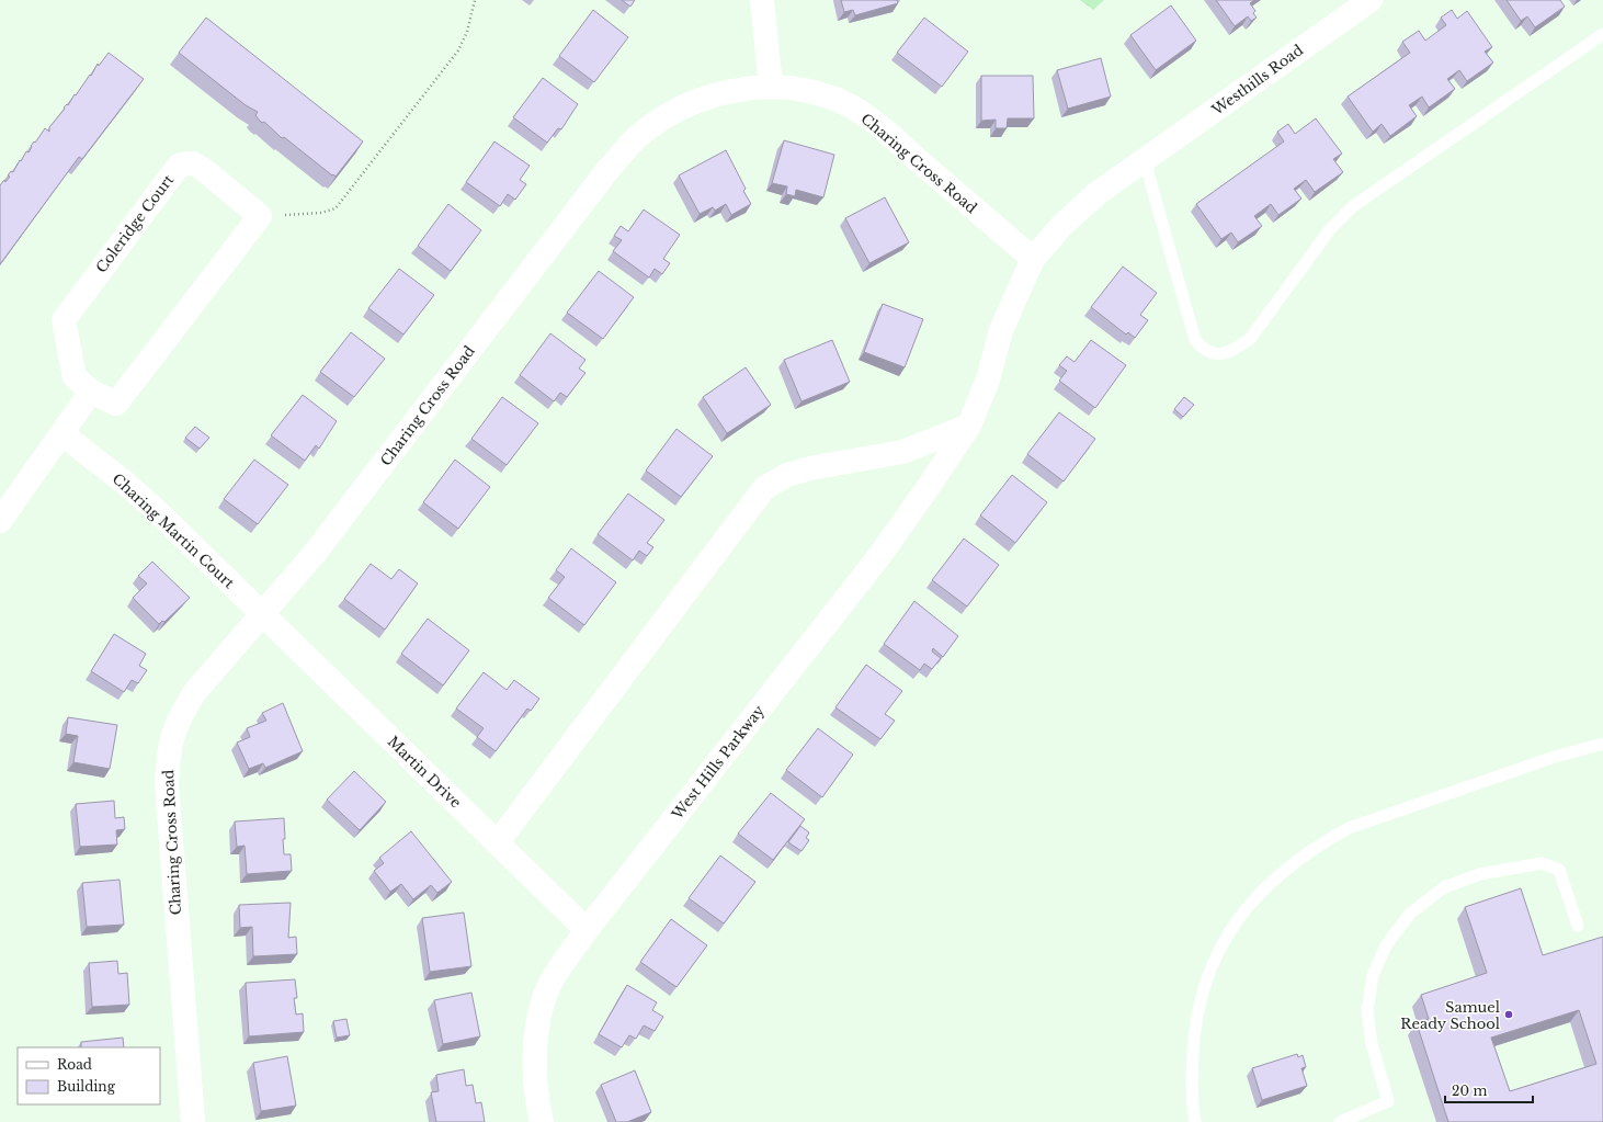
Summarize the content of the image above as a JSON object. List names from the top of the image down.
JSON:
{
  "streets": {
    "street": [
      "Westhills Road",
      "Charing Cross Road",
      "Coleridge Court",
      "Charing Martin Court",
      "West Hills Parkway",
      "Martin Drive"
    ]
  },
  "crossings": [
    ["Westhills Road", "West Hills Parkway"],
    ["Charing Cross Road", "Charing Martin Court"],
    ["Charing Cross Road", "West Hills Parkway"],
    ["Charing Cross Road", "Martin Drive"],
    ["Charing Martin Court", "Martin Drive"],
    ["West Hills Parkway", "Martin Drive"]
  ],
  "places": ["Samuel Ready School"],
  "legend": ["Road", "Building"],
  "scale_bar": "20 m"
}
